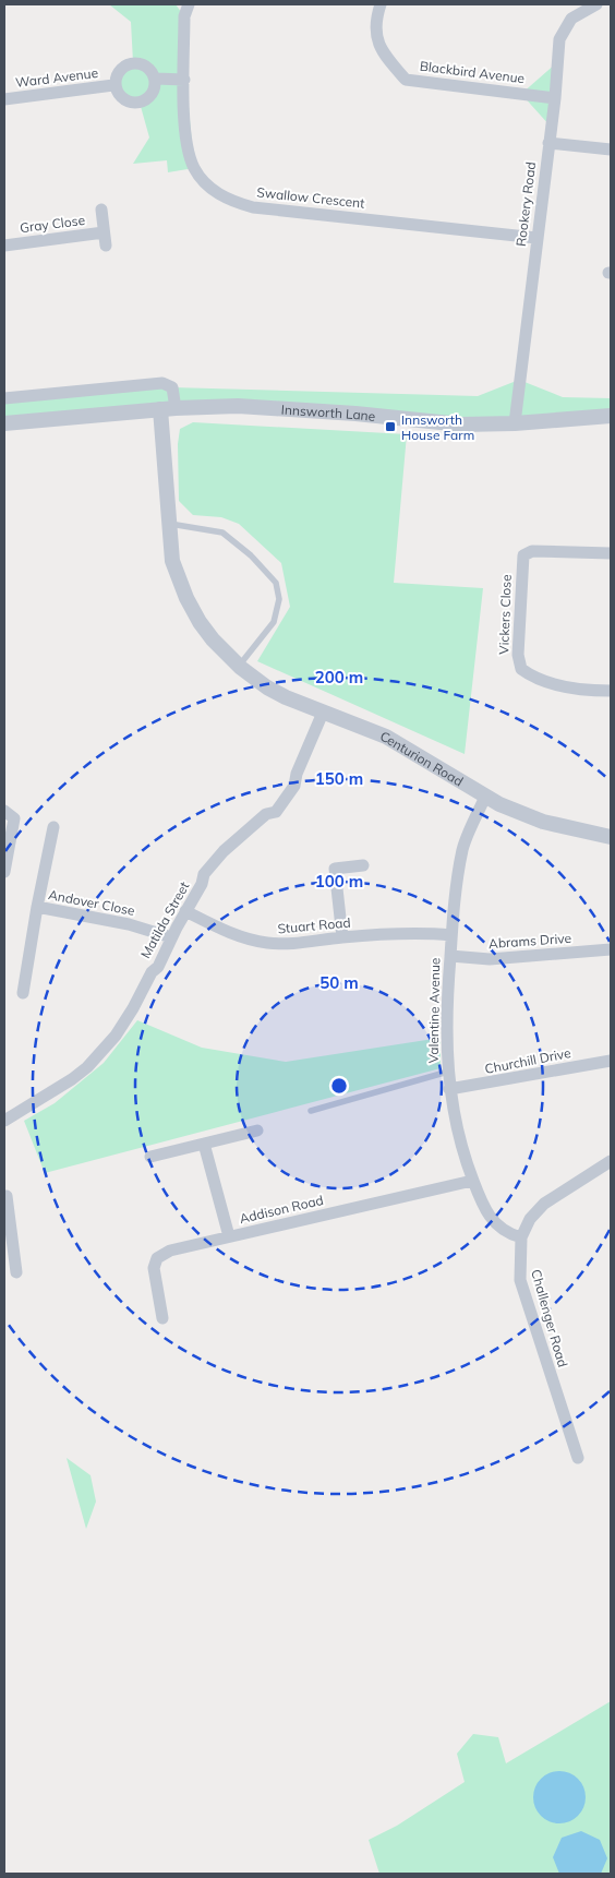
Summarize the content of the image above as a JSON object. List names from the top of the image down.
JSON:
{
  "streets": {
    "street": [
      "Blackbird Avenue",
      "Ward Avenue",
      "Swallow Crescent",
      "Rookery Road",
      "Gray Close",
      "Innsworth Lane",
      "Vickers Close",
      "Centurion Road",
      "Andover Close",
      "Matilda Street",
      "Stuart Road",
      "Abrams Drive",
      "Valentine Avenue",
      "Churchill Drive",
      "Addison Road",
      "Challenger Road"
    ]
  },
  "crossings": [
    ["Blackbird Avenue", "Rookery Road"],
    ["Swallow Crescent", "Rookery Road"],
    ["Rookery Road", "Innsworth Lane"],
    ["Innsworth Lane", "Centurion Road"],
    ["Centurion Road", "Matilda Street"],
    ["Centurion Road", "Valentine Avenue"],
    ["Andover Close", "Matilda Street"],
    ["Matilda Street", "Stuart Road"],
    ["Stuart Road", "Valentine Avenue"],
    ["Abrams Drive", "Valentine Avenue"],
    ["Valentine Avenue", "Churchill Drive"],
    ["Valentine Avenue", "Addison Road"],
    ["Valentine Avenue", "Challenger Road"]
  ],
  "places": {
    "transit": ["Innsworth House Farm"]
  },
  "rings": [
    "200 m",
    "150 m",
    "100 m",
    "50 m"
  ]
}
